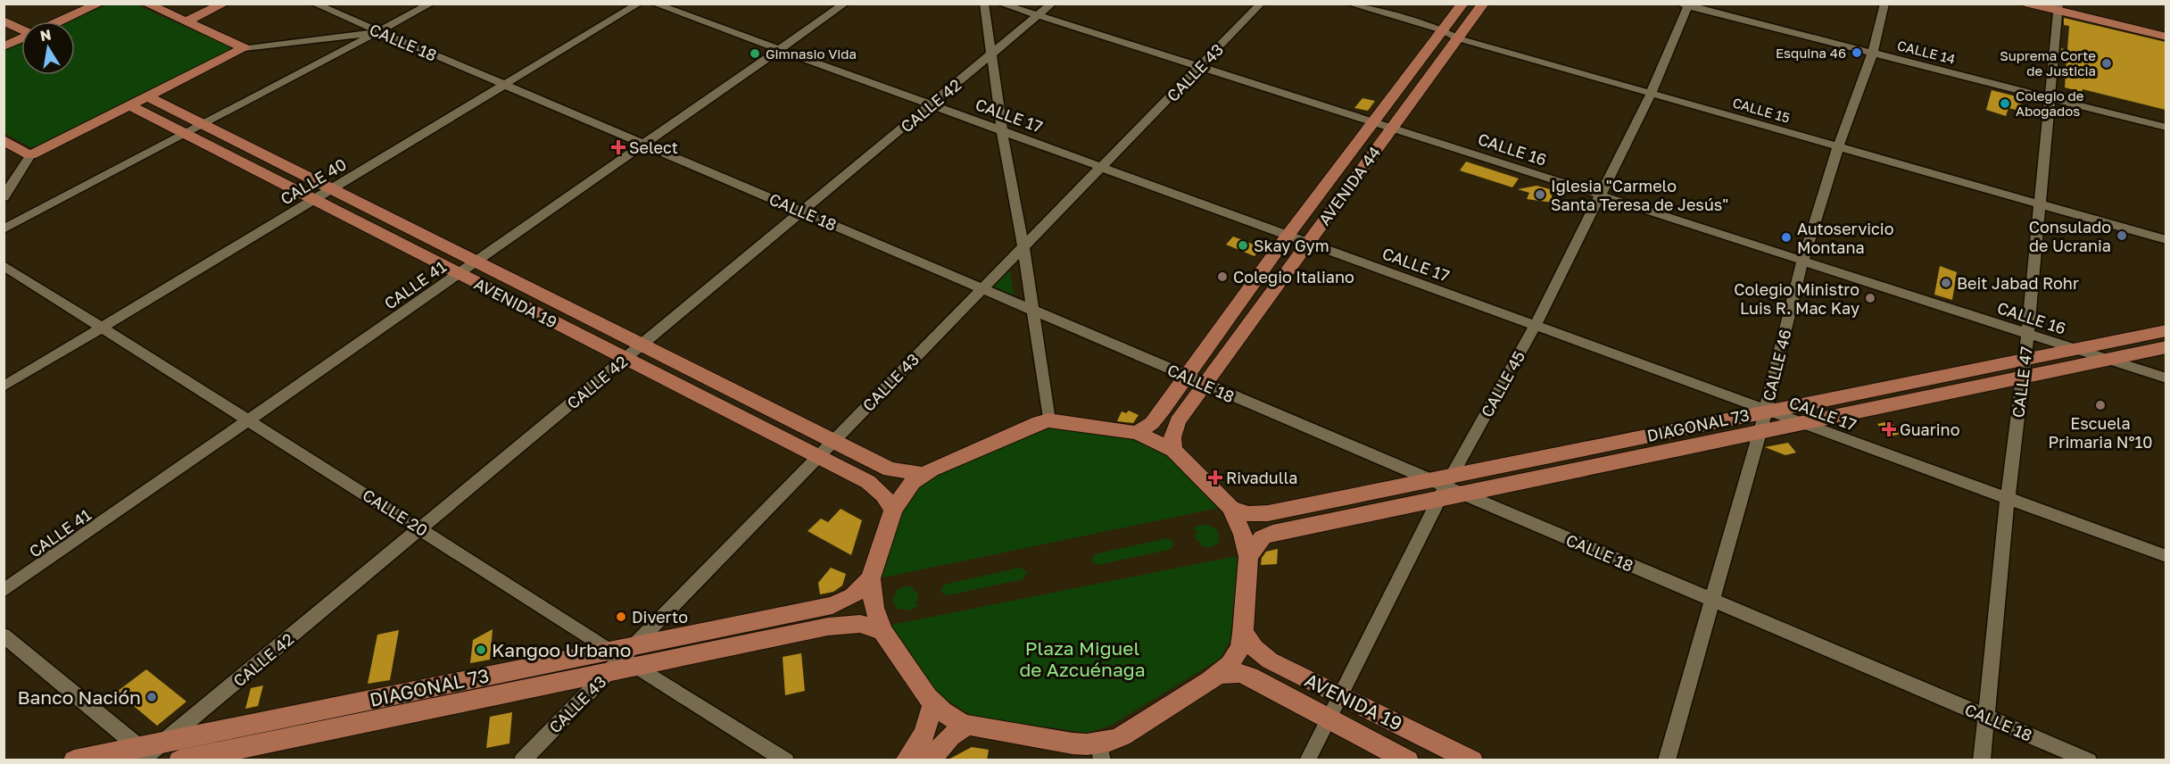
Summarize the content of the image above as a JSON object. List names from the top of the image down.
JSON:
{
  "streets": {
    "main road": ["AVENIDA 44", "AVENIDA 19", "DIAGONAL 73"],
    "street": [
      "CALLE 18",
      "CALLE 14",
      "CALLE 43",
      "CALLE 42",
      "CALLE 15",
      "CALLE 17",
      "CALLE 16",
      "CALLE 40",
      "CALLE 41",
      "CALLE 46",
      "CALLE 47",
      "CALLE 45",
      "CALLE 20"
    ]
  },
  "crossings": [
    ["CALLE 18", "CALLE 43"],
    ["CALLE 18", "CALLE 42"],
    ["CALLE 18", "CALLE 40"],
    ["CALLE 18", "AVENIDA 44"],
    ["CALLE 18", "CALLE 41"],
    ["CALLE 18", "CALLE 46"],
    ["CALLE 18", "CALLE 47"],
    ["CALLE 18", "CALLE 45"],
    ["CALLE 18", "DIAGONAL 73"],
    ["CALLE 14", "CALLE 46"],
    ["CALLE 14", "CALLE 47"],
    ["CALLE 14", "CALLE 45"],
    ["CALLE 43", "CALLE 17"],
    ["CALLE 43", "CALLE 16"],
    ["CALLE 43", "AVENIDA 19"],
    ["CALLE 43", "DIAGONAL 73"],
    ["CALLE 43", "CALLE 20"],
    ["CALLE 42", "CALLE 17"],
    ["CALLE 42", "CALLE 16"],
    ["CALLE 42", "AVENIDA 19"],
    ["CALLE 42", "DIAGONAL 73"],
    ["CALLE 42", "CALLE 20"],
    ["CALLE 15", "AVENIDA 44"],
    ["CALLE 15", "CALLE 46"],
    ["CALLE 15", "CALLE 47"],
    ["CALLE 15", "CALLE 45"],
    ["CALLE 17", "AVENIDA 44"],
    ["CALLE 17", "CALLE 41"],
    ["CALLE 17", "CALLE 46"],
    ["CALLE 17", "CALLE 47"],
    ["CALLE 17", "CALLE 45"],
    ["CALLE 17", "DIAGONAL 73"],
    ["CALLE 16", "AVENIDA 44"],
    ["CALLE 16", "CALLE 46"],
    ["CALLE 16", "CALLE 47"],
    ["CALLE 16", "CALLE 45"],
    ["CALLE 16", "DIAGONAL 73"],
    ["CALLE 40", "AVENIDA 19"],
    ["CALLE 40", "CALLE 20"],
    ["CALLE 41", "AVENIDA 19"],
    ["CALLE 41", "CALLE 20"],
    ["AVENIDA 19", "CALLE 45"],
    ["CALLE 46", "DIAGONAL 73"],
    ["CALLE 47", "DIAGONAL 73"],
    ["CALLE 45", "DIAGONAL 73"],
    ["DIAGONAL 73", "CALLE 20"]
  ],
  "parks": ["Plaza Miguel de Azcuénaga"],
  "places": {
    "other": [
      "Esquina 46",
      "Gimnasio Vida",
      "Suprema Corte de Justicia",
      "Colegio de Abogados",
      "Iglesia \"Carmelo Santa Teresa de Jesús\"",
      "Consulado de Ucrania",
      "Autoservicio Montana",
      "Skay Gym",
      "Colegio Italiano",
      "Beit Jabad Rohr",
      "Colegio Ministro Luis R. Mac Kay",
      "Escuela Primaria N°10",
      "Diverto",
      "Kangoo Urbano",
      "Banco Nación"
    ],
    "health": ["Select", "Guarino", "Rivadulla"]
  },
  "north": "top"
}
